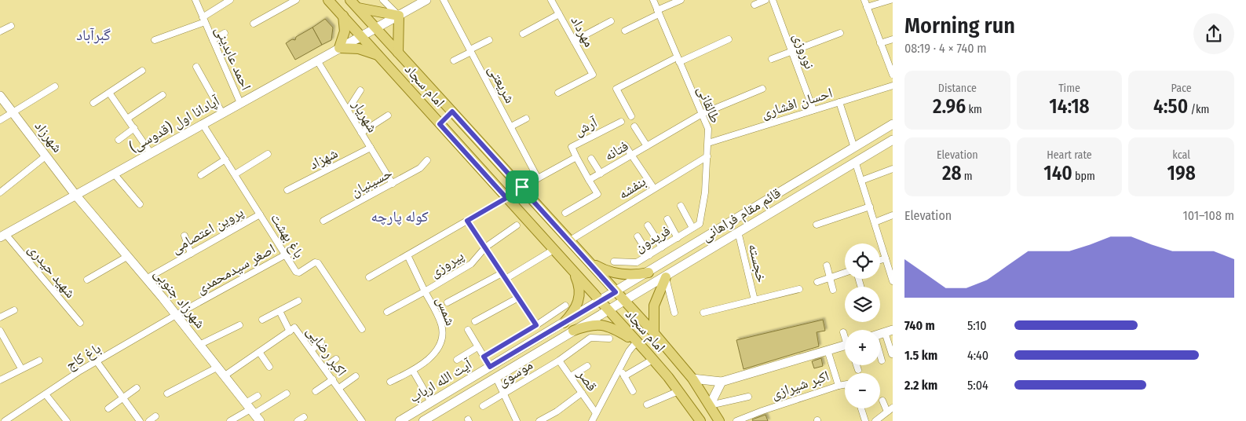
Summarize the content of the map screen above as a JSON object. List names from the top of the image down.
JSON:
{
  "streets": {
    "main road": [
      "امام سجاد",
      "آپادانا اول (قدوسی)",
      "شهرزاد",
      "قائم مقام فراهانی",
      "شهرزاد جنوبی",
      "آیت الله ارباب"
    ],
    "street": [
      "مهرداد",
      "نوروزی",
      "احمد عابدینی",
      "شریعتی",
      "احسان افشاری",
      "طالقانی",
      "شهریار",
      "آرش",
      "فتانه",
      "شهزاد",
      "حسینیان",
      "بنفشه",
      "پروین اعتصامی",
      "باغ بهشت",
      "فریدون",
      "خجسته",
      "پیروزی",
      "اصغر سیدمحمدی",
      "شهید حیدری",
      "شمس",
      "اکبر رضایی",
      "باغ کاج",
      "موسوی",
      "قصر",
      "اکبر شیرازی"
    ]
  },
  "crossings": [
    ["نوروزی", "احسان افشاری"],
    ["احمد عابدینی", "آپادانا اول (قدوسی)"],
    ["شریعتی", "آرش"],
    ["امام سجاد", "آپادانا اول (قدوسی)"],
    ["امام سجاد", "آرش"],
    ["امام سجاد", "بنفشه"],
    ["امام سجاد", "قائم مقام فراهانی"],
    ["امام سجاد", "آیت الله ارباب"],
    ["احسان افشاری", "طالقانی"],
    ["طالقانی", "فتانه"],
    ["طالقانی", "بنفشه"],
    ["طالقانی", "فریدون"],
    ["شهریار", "آپادانا اول (قدوسی)"],
    ["شهریار", "شهزاد"],
    ["شهریار", "حسینیان"],
    ["آپادانا اول (قدوسی)", "شهرزاد"],
    ["آپادانا اول (قدوسی)", "باغ بهشت"],
    ["آپادانا اول (قدوسی)", "شهید حیدری"],
    ["آپادانا اول (قدوسی)", "شهرزاد جنوبی"],
    ["آرش", "فتانه"],
    ["شهرزاد", "شهرزاد جنوبی"],
    ["قائم مقام فراهانی", "خجسته"],
    ["قائم مقام فراهانی", "آیت الله ارباب"],
    ["پروین اعتصامی", "باغ بهشت"],
    ["پروین اعتصامی", "شهرزاد جنوبی"],
    ["باغ بهشت", "اصغر سیدمحمدی"],
    ["پیروزی", "شمس"],
    ["اصغر سیدمحمدی", "شهرزاد جنوبی"],
    ["اصغر سیدمحمدی", "باغ کاج"],
    ["شهرزاد جنوبی", "اکبر رضایی"],
    ["شهرزاد جنوبی", "باغ کاج"],
    ["موسوی", "قصر"]
  ],
  "districts": ["گبرآباد", "کوله پارچه"],
  "page": {
    "heading": ["Morning run", "08:19 · 4 × 740 m"],
    "stats": [
      ["Distance", "2.96 km"],
      ["Time", "14:18"],
      ["Pace", "4:50 /km"],
      ["Elevation", "28 m"],
      ["Heart rate", "140 bpm"],
      ["kcal", "198"]
    ],
    "chart": ["Elevation", "101–108 m"],
    "map_buttons": ["+", "−"],
    "list": [
      {
        "name": "740 m",
        "note": "5:10"
      },
      {
        "name": "1.5 km",
        "note": "4:40"
      },
      {
        "name": "2.2 km",
        "note": "5:04"
      }
    ]
  }
}
